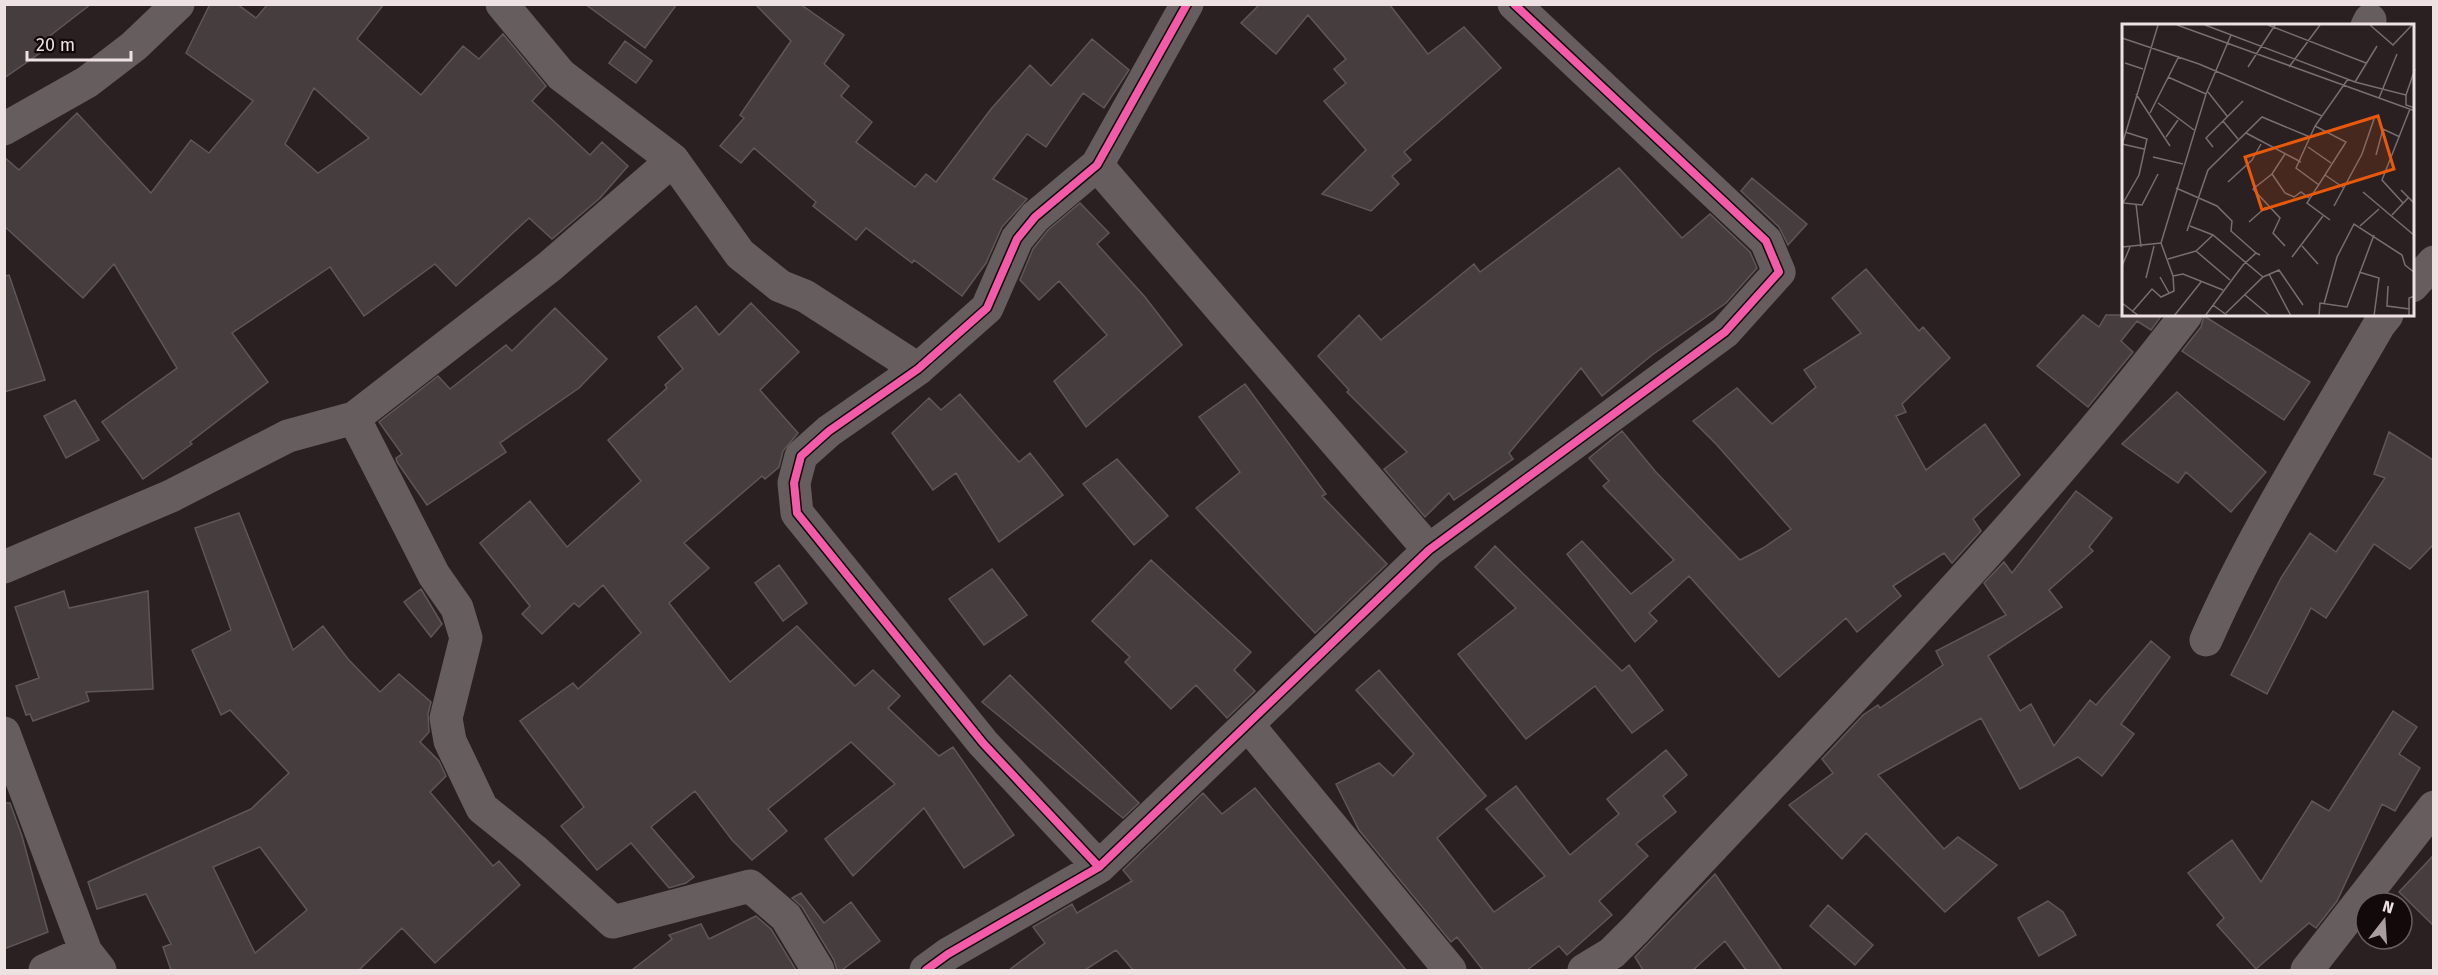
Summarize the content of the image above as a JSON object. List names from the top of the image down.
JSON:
{
  "scale_bar": "20 m",
  "north": "top"
}
